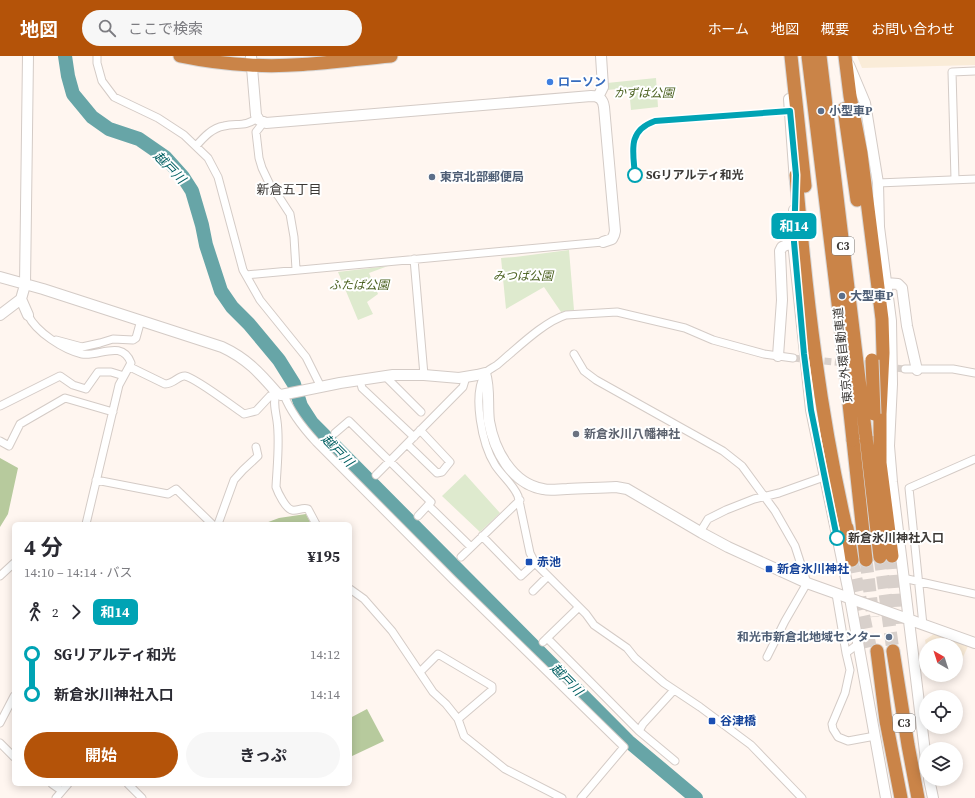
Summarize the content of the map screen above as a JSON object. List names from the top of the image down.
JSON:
{
  "streets": {
    "highway": ["C3", "東京外環自動車道"]
  },
  "districts": ["新倉五丁目"],
  "water": ["越戸川"],
  "parks": ["かずは公園", "みつば公園", "ふたば公園"],
  "places": {
    "other": [
      "ローソン",
      "小型車P",
      "SGリアルティ和光",
      "東京北部郵便局",
      "大型車P",
      "新倉氷川八幡神社",
      "新倉氷川神社入口",
      "和光市新倉北地域センター"
    ],
    "transit": ["赤池", "新倉氷川神社", "谷津橋"]
  },
  "lines": ["bus line 和14"],
  "north": "top left",
  "page": {
    "header": "地図",
    "search": "ここで検索",
    "nav": [
      "ホーム",
      "地図",
      "概要",
      "お問い合わせ"
    ],
    "on_map": "和14",
    "heading": ["4 分", "14:10 – 14:14 · バス", "¥195"],
    "legs": ["2", "和14"],
    "list": [
      {
        "name": "SGリアルティ和光",
        "value": "14:12"
      },
      {
        "name": "新倉氷川神社入口",
        "value": "14:14"
      }
    ],
    "buttons": ["開始", "きっぷ"]
  }
}
